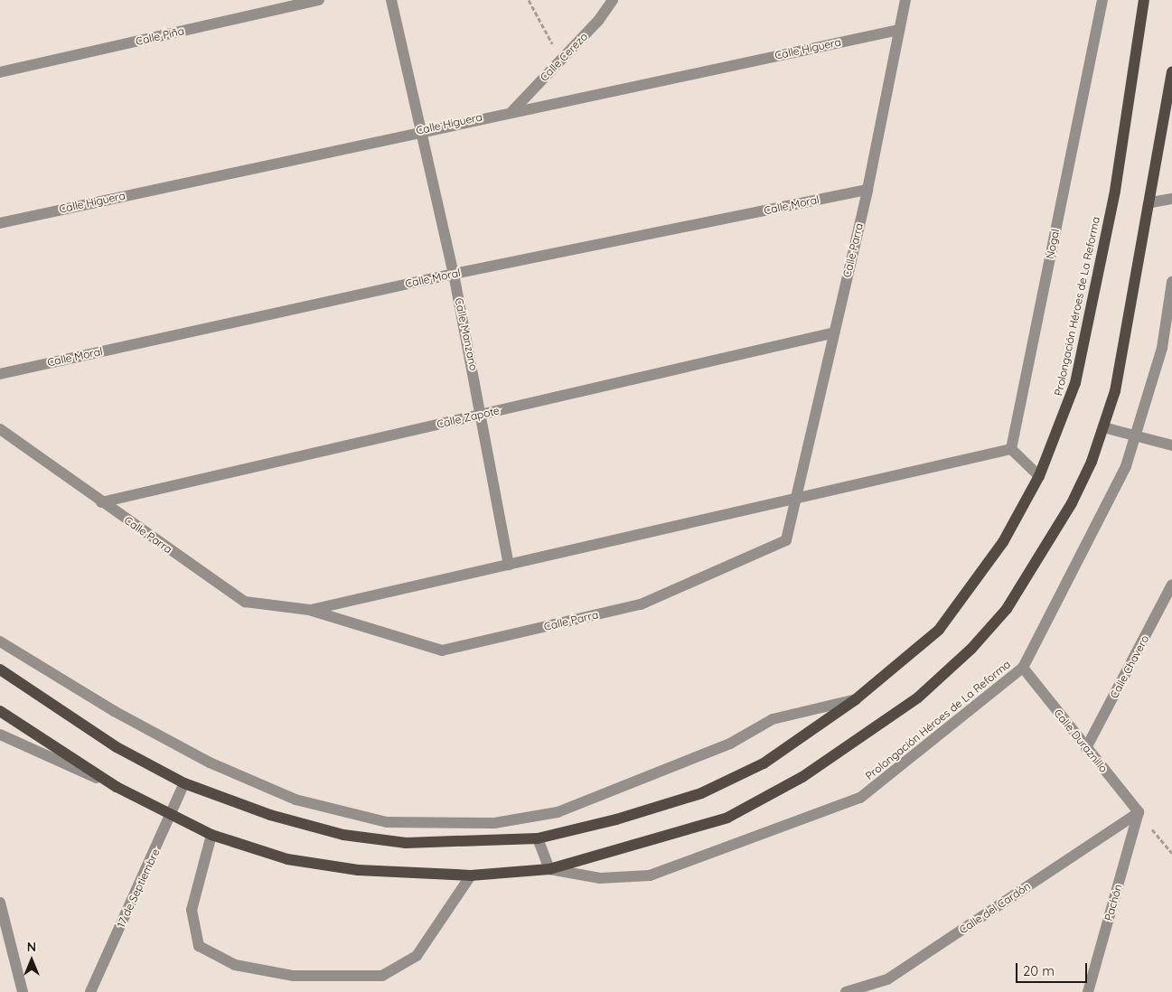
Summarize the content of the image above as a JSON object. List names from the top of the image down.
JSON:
{
  "streets": {
    "main road": ["Prolongación Héroes de La Reforma"],
    "street": [
      "Calle Piña",
      "Calle Higuera",
      "Calle Cerezo",
      "Calle Moral",
      "Nogal",
      "Calle Parra",
      "Calle Manzano",
      "Calle Zapote",
      "Calle Chavero",
      "Calle Duraznillo",
      "17 de Septiembre",
      "Pachón",
      "Calle del Cardón"
    ]
  },
  "crossings": [
    ["Calle Higuera", "Calle Cerezo"],
    ["Calle Higuera", "Calle Parra"],
    ["Calle Higuera", "Calle Manzano"],
    ["Calle Moral", "Calle Parra"],
    ["Calle Moral", "Calle Manzano"],
    ["Nogal", "Calle Parra"],
    ["Calle Parra", "Calle Manzano"],
    ["Calle Parra", "Calle Zapote"],
    ["Prolongación Héroes de La Reforma", "Calle Duraznillo"],
    ["Prolongación Héroes de La Reforma", "17 de Septiembre"],
    ["Calle Manzano", "Calle Zapote"],
    ["Calle Chavero", "Calle Duraznillo"],
    ["Calle Duraznillo", "Pachón"],
    ["Calle Duraznillo", "Calle del Cardón"],
    ["Pachón", "Calle del Cardón"]
  ],
  "scale_bar": "20 m",
  "north": "top"
}
